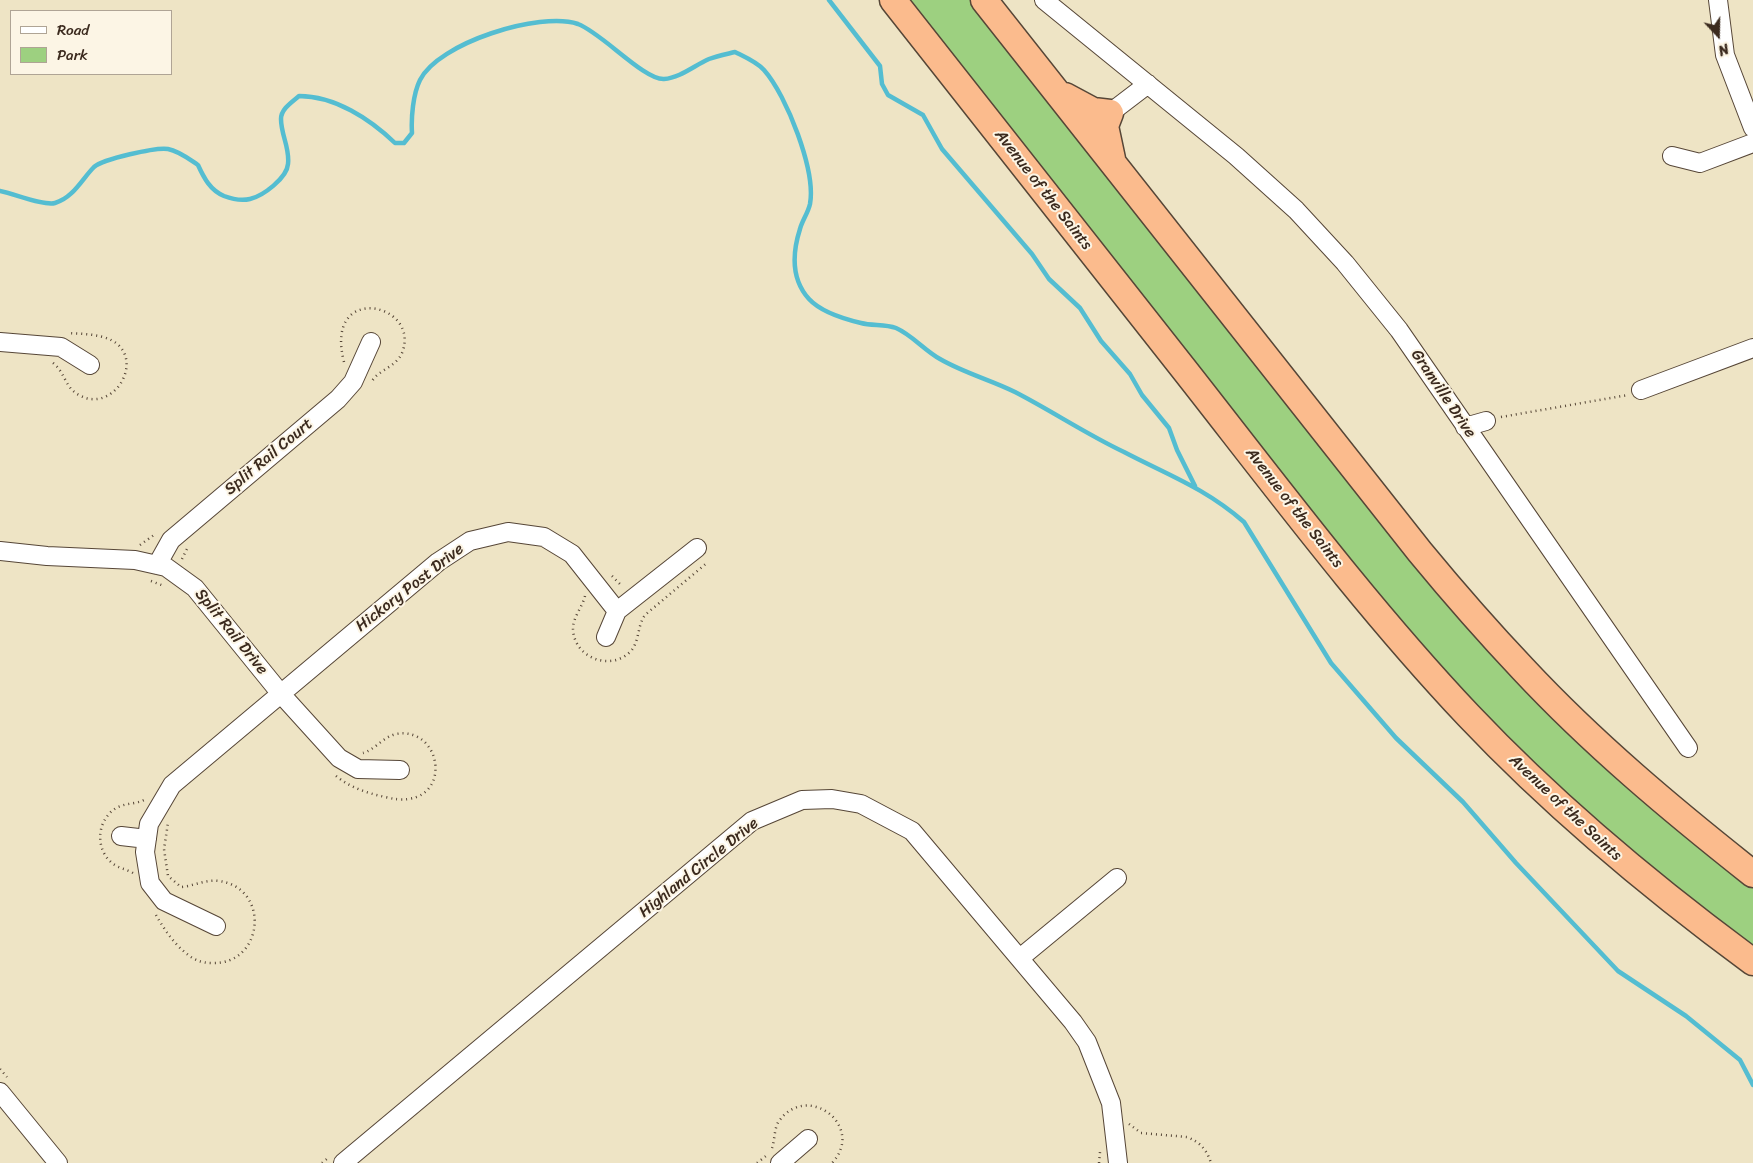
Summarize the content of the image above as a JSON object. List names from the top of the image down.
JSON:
{
  "streets": {
    "highway": ["Avenue of the Saints"],
    "street": [
      "Granville Drive",
      "Split Rail Court",
      "Hickory Post Drive",
      "Split Rail Drive",
      "Highland Circle Drive"
    ]
  },
  "crossings": [
    ["Split Rail Court", "Split Rail Drive"],
    ["Hickory Post Drive", "Split Rail Drive"]
  ],
  "legend": ["Road", "Park"],
  "north": "bottom"
}
